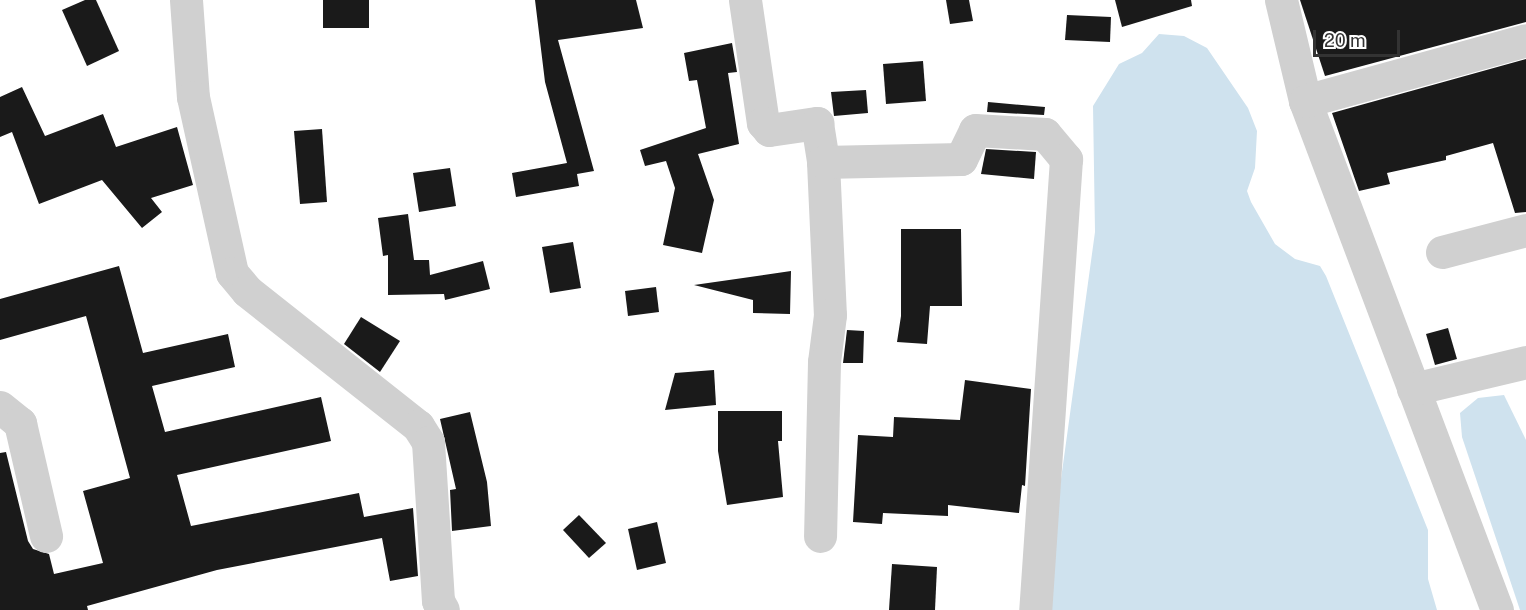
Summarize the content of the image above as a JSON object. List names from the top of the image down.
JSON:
{
  "scale_bar": "20 m"
}
